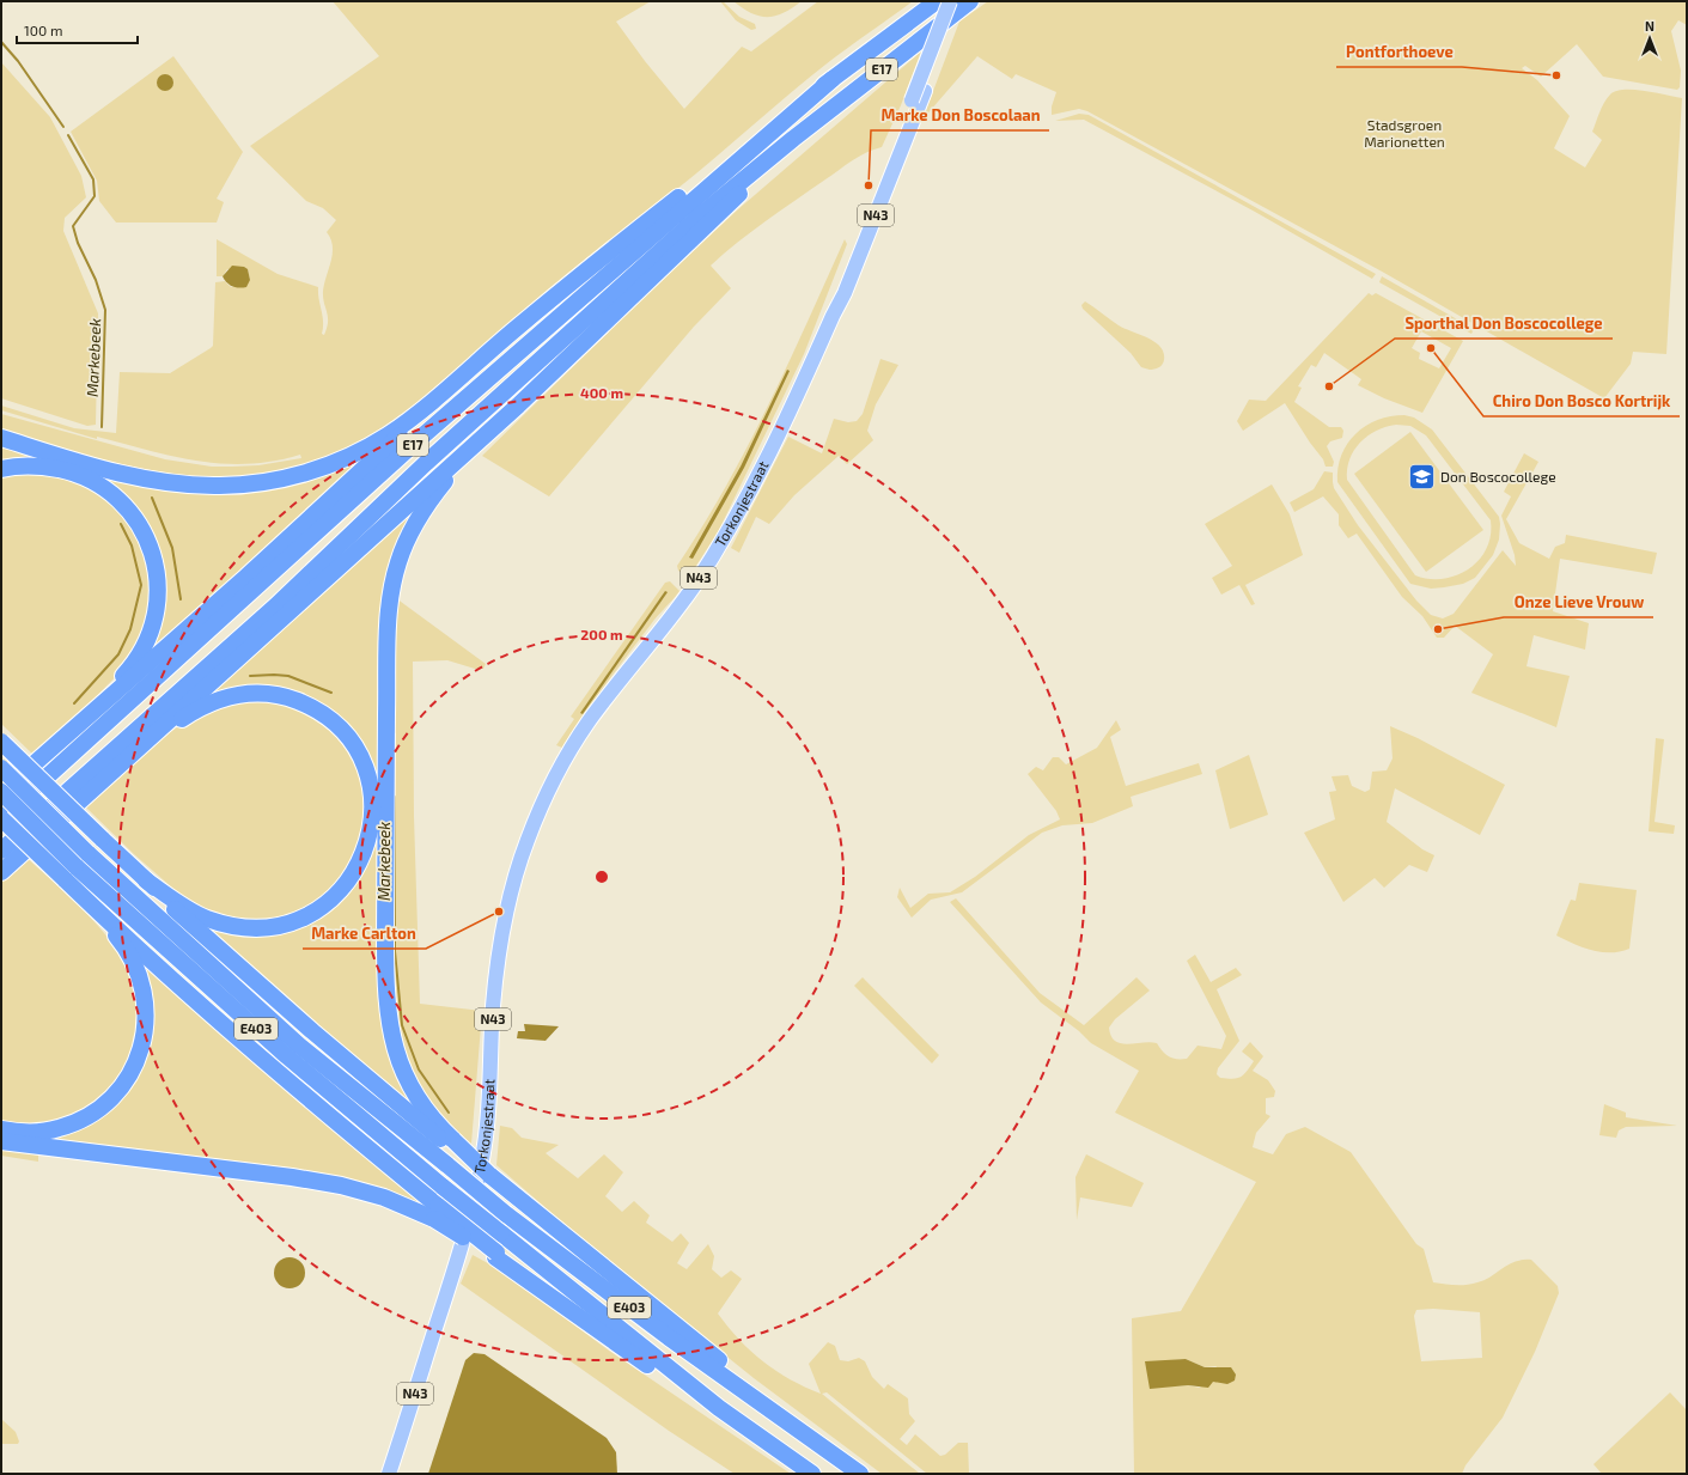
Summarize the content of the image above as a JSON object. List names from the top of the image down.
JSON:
{
  "streets": {
    "highway": ["E17", "E403"],
    "main road": ["N43", "Torkonjestraat"]
  },
  "water": ["Markebeek"],
  "parks": ["Stadsgroen Marionetten"],
  "places": {
    "other": [
      "Pontforthoeve",
      "Marke Don Boscolaan",
      "Chiro Don Bosco Kortrijk",
      "Sporthal Don Boscocollege",
      "Onze Lieve Vrouw",
      "Marke Carlton"
    ],
    "school or university": ["Don Boscocollege"]
  },
  "scale_bar": "100 m",
  "north": "top",
  "rings": ["400 m", "200 m"]
}
